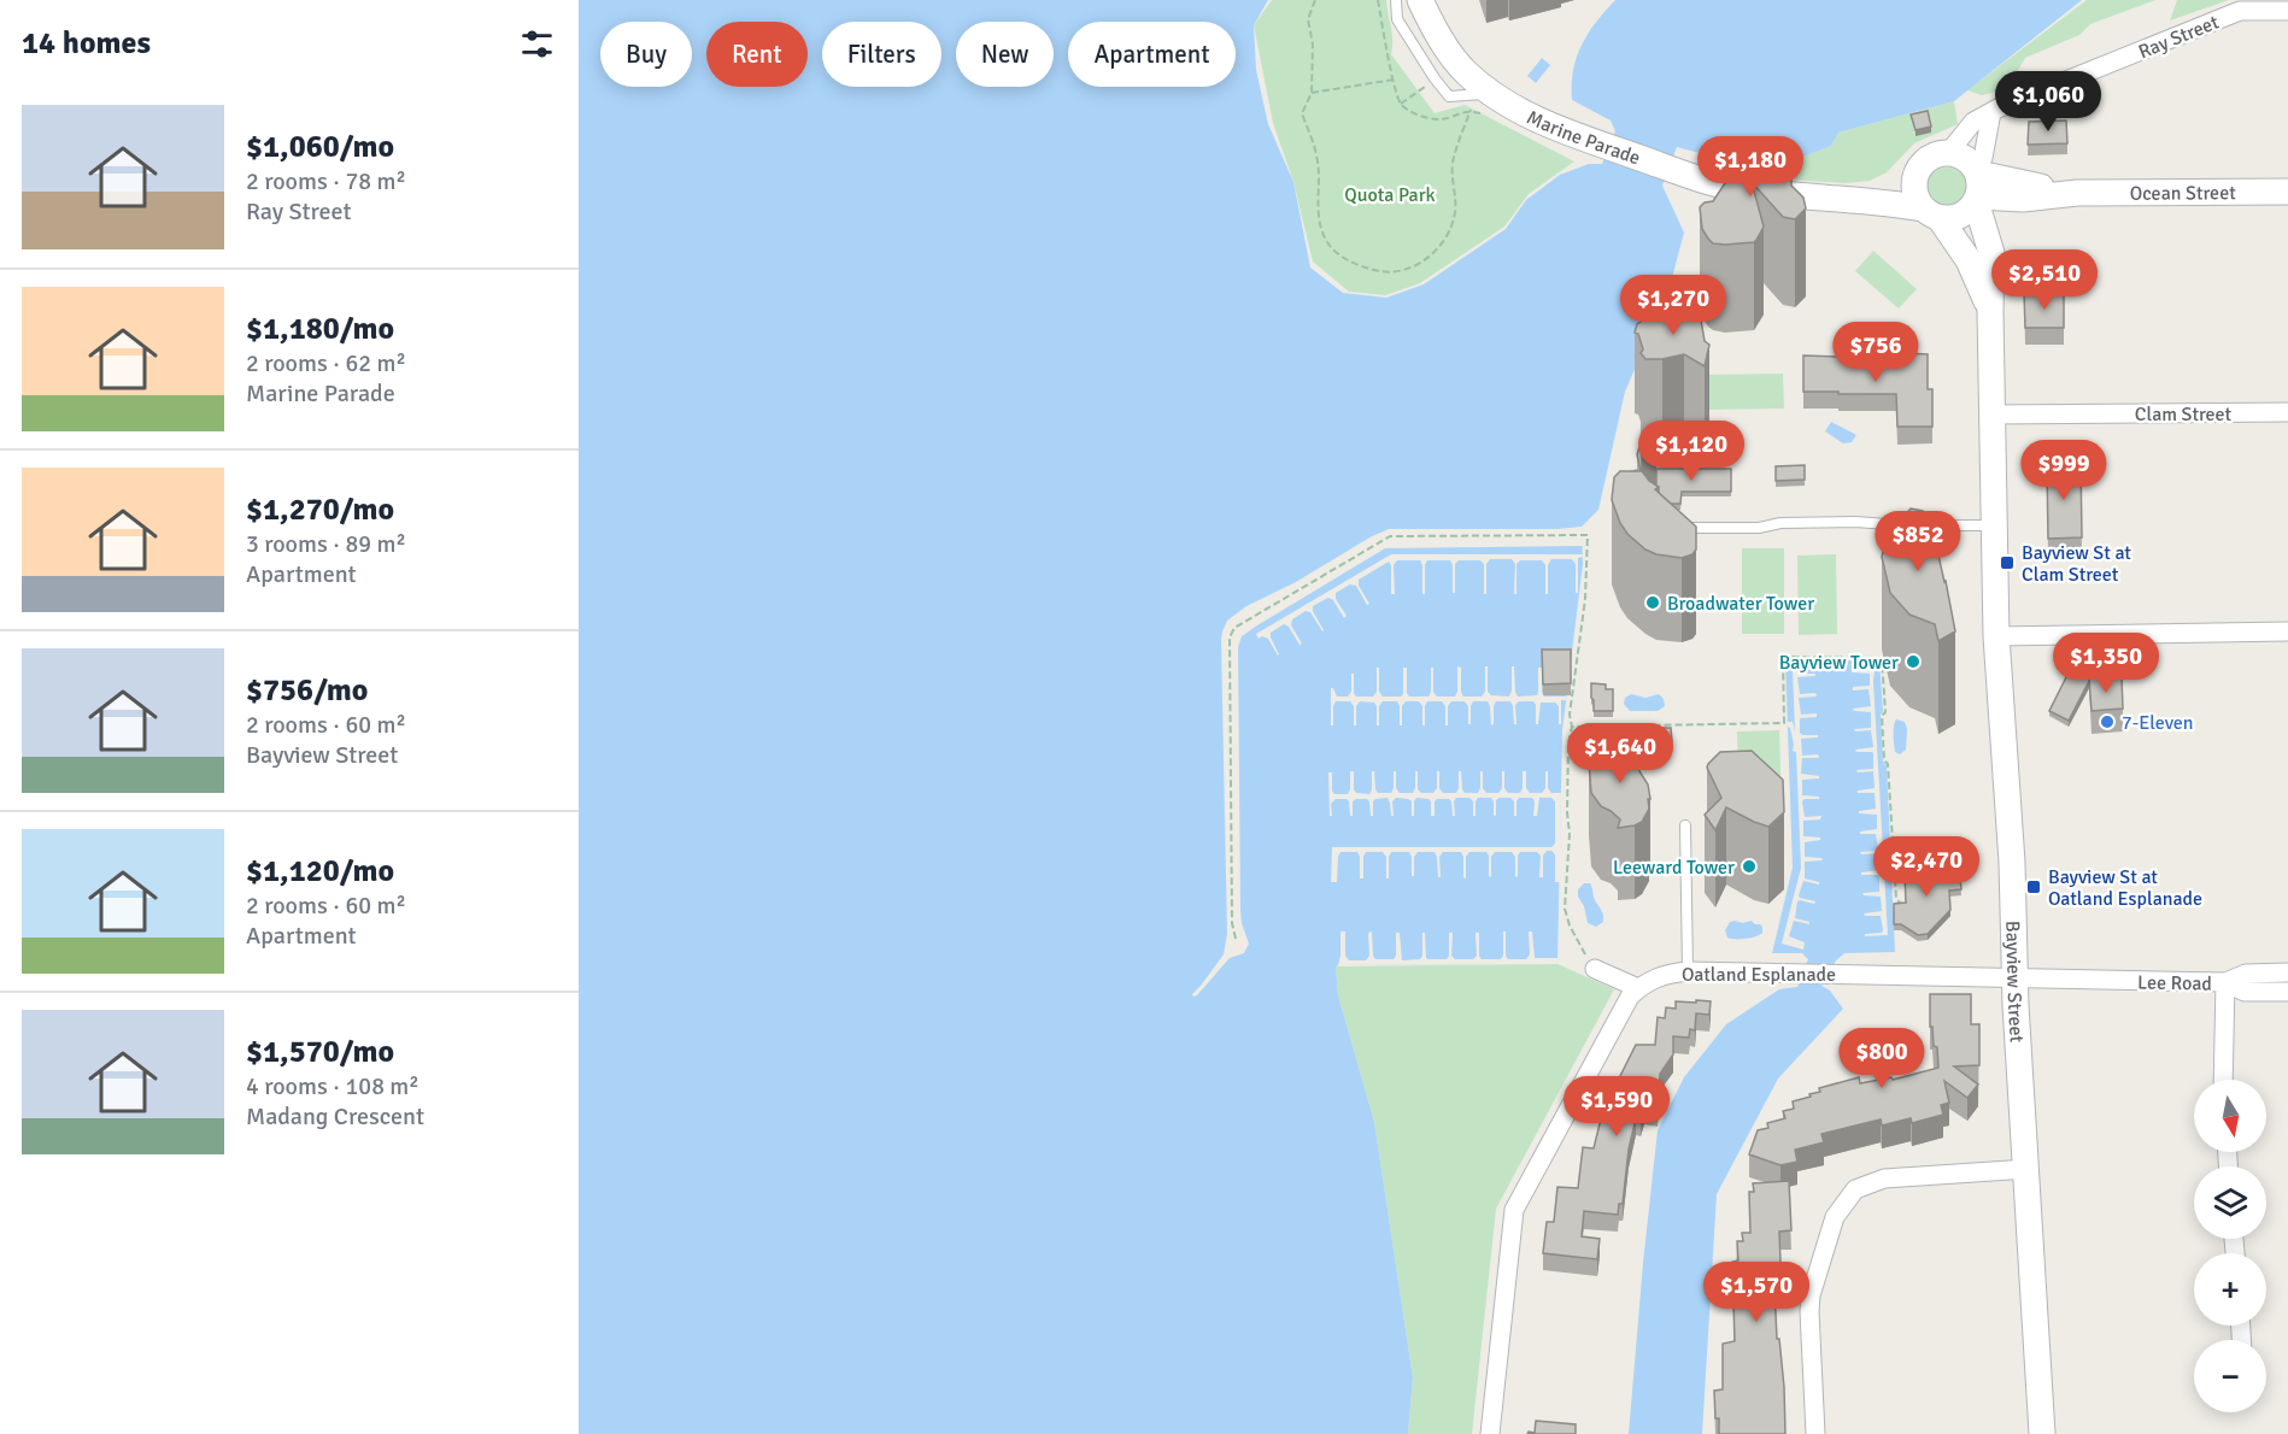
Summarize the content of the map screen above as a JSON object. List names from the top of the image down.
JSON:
{
  "streets": {
    "main road": ["Marine Parade", "Ocean Street", "Bayview Street"],
    "street": [
      "Ray Street",
      "Clam Street",
      "Oatland Esplanade",
      "Lee Road"
    ]
  },
  "crossings": [
    ["Ray Street", "Marine Parade"],
    ["Ray Street", "Ocean Street"],
    ["Ray Street", "Bayview Street"],
    ["Marine Parade", "Ocean Street"],
    ["Marine Parade", "Bayview Street"],
    ["Ocean Street", "Bayview Street"],
    ["Clam Street", "Bayview Street"],
    ["Oatland Esplanade", "Bayview Street"],
    ["Oatland Esplanade", "Lee Road"],
    ["Bayview Street", "Lee Road"]
  ],
  "parks": ["Quota Park"],
  "places": {
    "transit": ["Bayview St at Clam Street", "Bayview St at Oatland Esplanade"],
    "other": [
      "Broadwater Tower",
      "Bayview Tower",
      "7-Eleven",
      "Leeward Tower"
    ]
  },
  "north": "bottom",
  "page": {
    "heading": "14 homes",
    "chip": [
      "Buy",
      "Rent",
      "Filters",
      "New",
      "Apartment"
    ],
    "price": [
      "$1,060",
      "$1,180",
      "$2,510",
      "$1,270",
      "$756",
      "$1,120",
      "$999",
      "$852",
      "$1,350",
      "$1,640",
      "$2,470",
      "$800",
      "$1,590",
      "$1,570"
    ],
    "list": [
      {
        "name": "$1,060/mo",
        "note": "2 rooms · 78 m² · Ray Street"
      },
      {
        "name": "$1,180/mo",
        "note": "2 rooms · 62 m² · Marine Parade"
      },
      {
        "name": "$1,270/mo",
        "note": "3 rooms · 89 m² · Apartment"
      },
      {
        "name": "$756/mo",
        "note": "2 rooms · 60 m² · Bayview Street"
      },
      {
        "name": "$1,120/mo",
        "note": "2 rooms · 60 m² · Apartment"
      },
      {
        "name": "$1,570/mo",
        "note": "4 rooms · 108 m² · Madang Crescent"
      }
    ],
    "map_buttons": ["+", "−"]
  }
}
